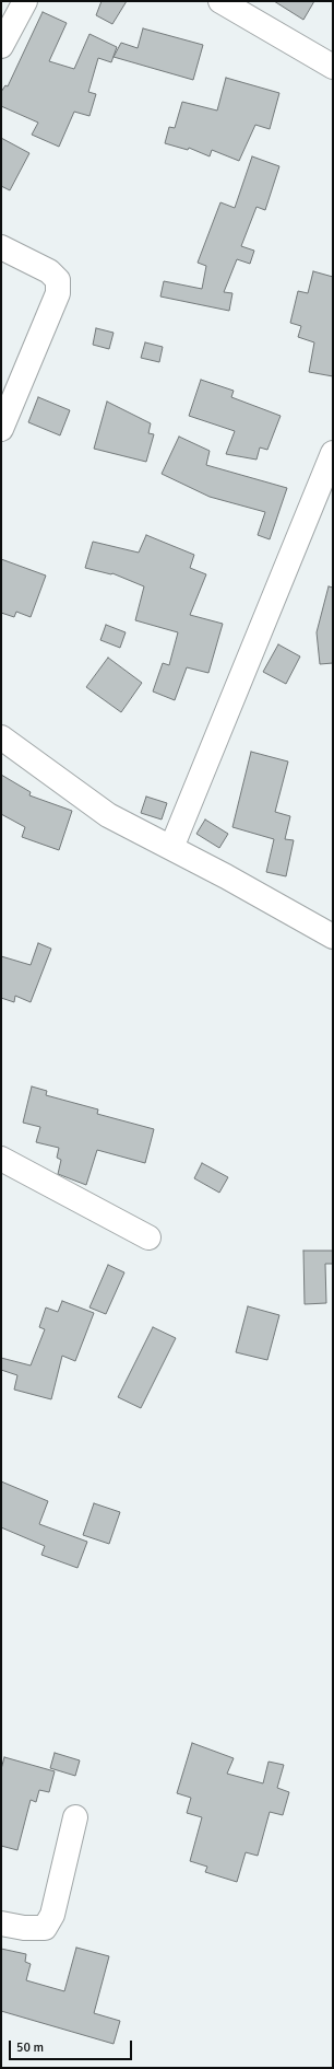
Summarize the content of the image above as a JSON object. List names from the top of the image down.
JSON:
{
  "scale_bar": "50 m"
}
